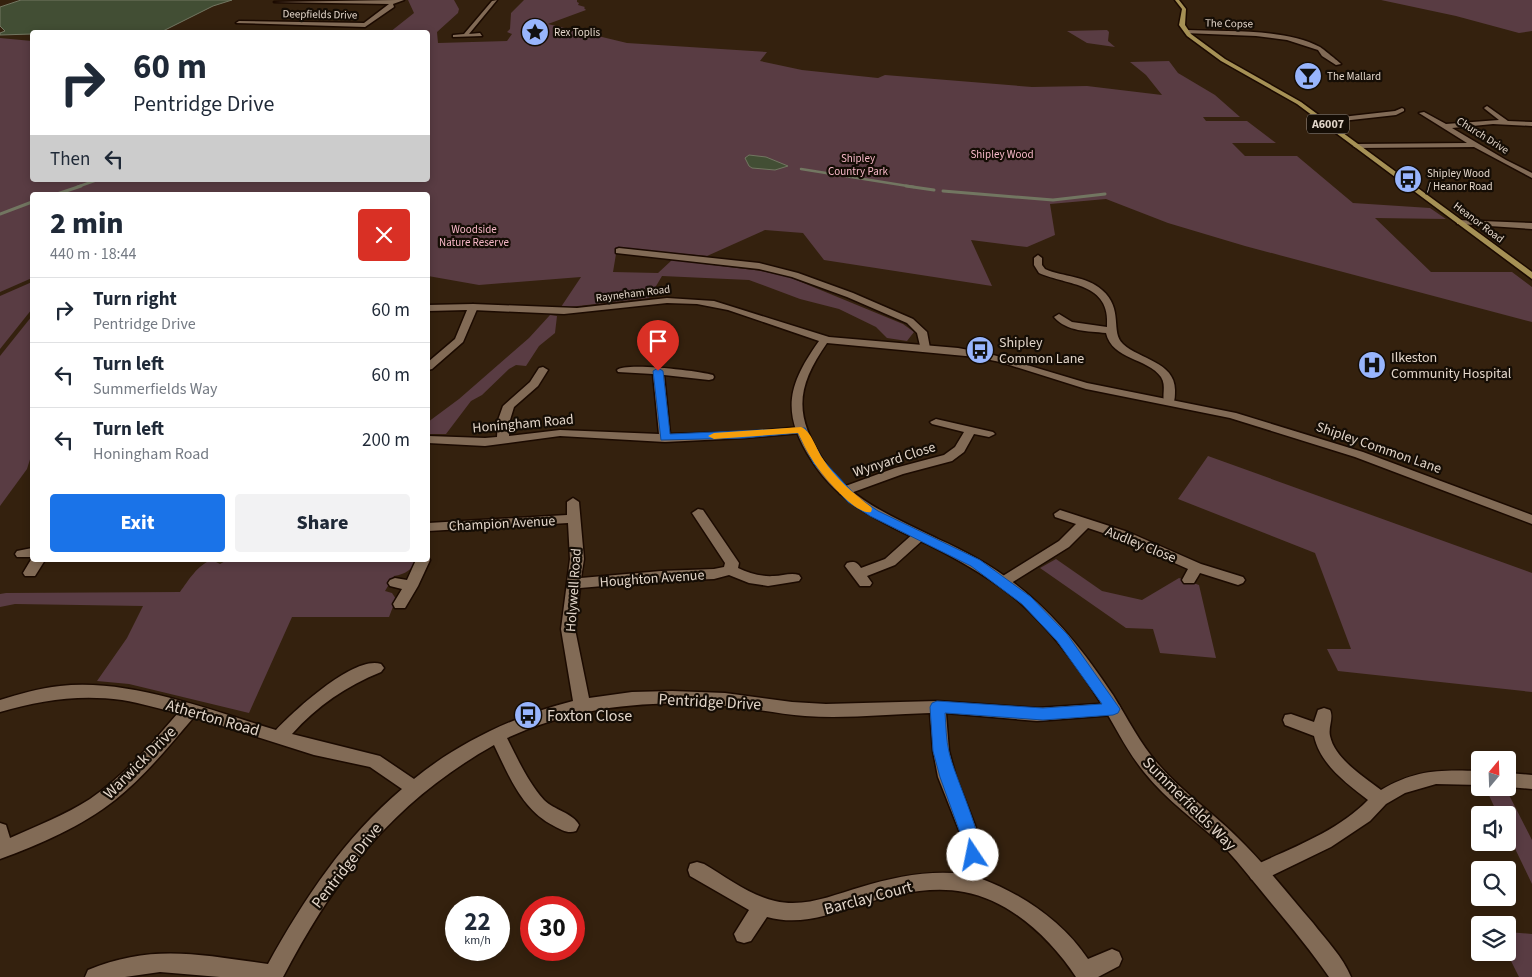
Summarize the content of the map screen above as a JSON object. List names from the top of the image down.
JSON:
{
  "streets": {
    "main road": ["A6007", "Heanor Road"],
    "street": [
      "Deepfields Drive",
      "The Copse",
      "Church Drive",
      "Rayneham Road",
      "Honingham Road",
      "Shipley Common Lane",
      "Wynyard Close",
      "Champion Avenue",
      "Audley Close",
      "Houghton Avenue",
      "Holywell Road",
      "Pentridge Drive",
      "Atherton Road",
      "Warwick Drive",
      "Summerfields Way",
      "Barclay Court"
    ]
  },
  "crossings": [
    ["The Copse", "Heanor Road"],
    ["Rayneham Road", "Shipley Common Lane"],
    ["Rayneham Road", "Summerfields Way"],
    ["Honingham Road", "Summerfields Way"],
    ["Wynyard Close", "Summerfields Way"],
    ["Champion Avenue", "Holywell Road"],
    ["Houghton Avenue", "Holywell Road"],
    ["Holywell Road", "Pentridge Drive"],
    ["Pentridge Drive", "Atherton Road"],
    ["Pentridge Drive", "Summerfields Way"],
    ["Atherton Road", "Warwick Drive"]
  ],
  "parks": ["Shipley Wood", "Shipley Country Park", "Woodside Nature Reserve"],
  "places": {
    "place": ["Rex Toplis"],
    "bar": ["The Mallard"],
    "bus stop": ["Shipley Wood / Heanor Road", "Shipley Common Lane", "Foxton Close"],
    "hospital": ["Ilkeston Community Hospital"]
  },
  "north": "top",
  "page": {
    "turn": ["60 m", "Pentridge Drive"],
    "then": "Then",
    "heading": ["2 min", "440 m · 18:44"],
    "list": [
      {
        "name": "Turn right",
        "note": "Pentridge Drive",
        "value": "60 m"
      },
      {
        "name": "Turn left",
        "note": "Summerfields Way",
        "value": "60 m"
      },
      {
        "name": "Turn left",
        "note": "Honingham Road",
        "value": "200 m"
      }
    ],
    "buttons": ["Exit", "Share"],
    "speed": "22 km/h",
    "limit": "30"
  }
}
